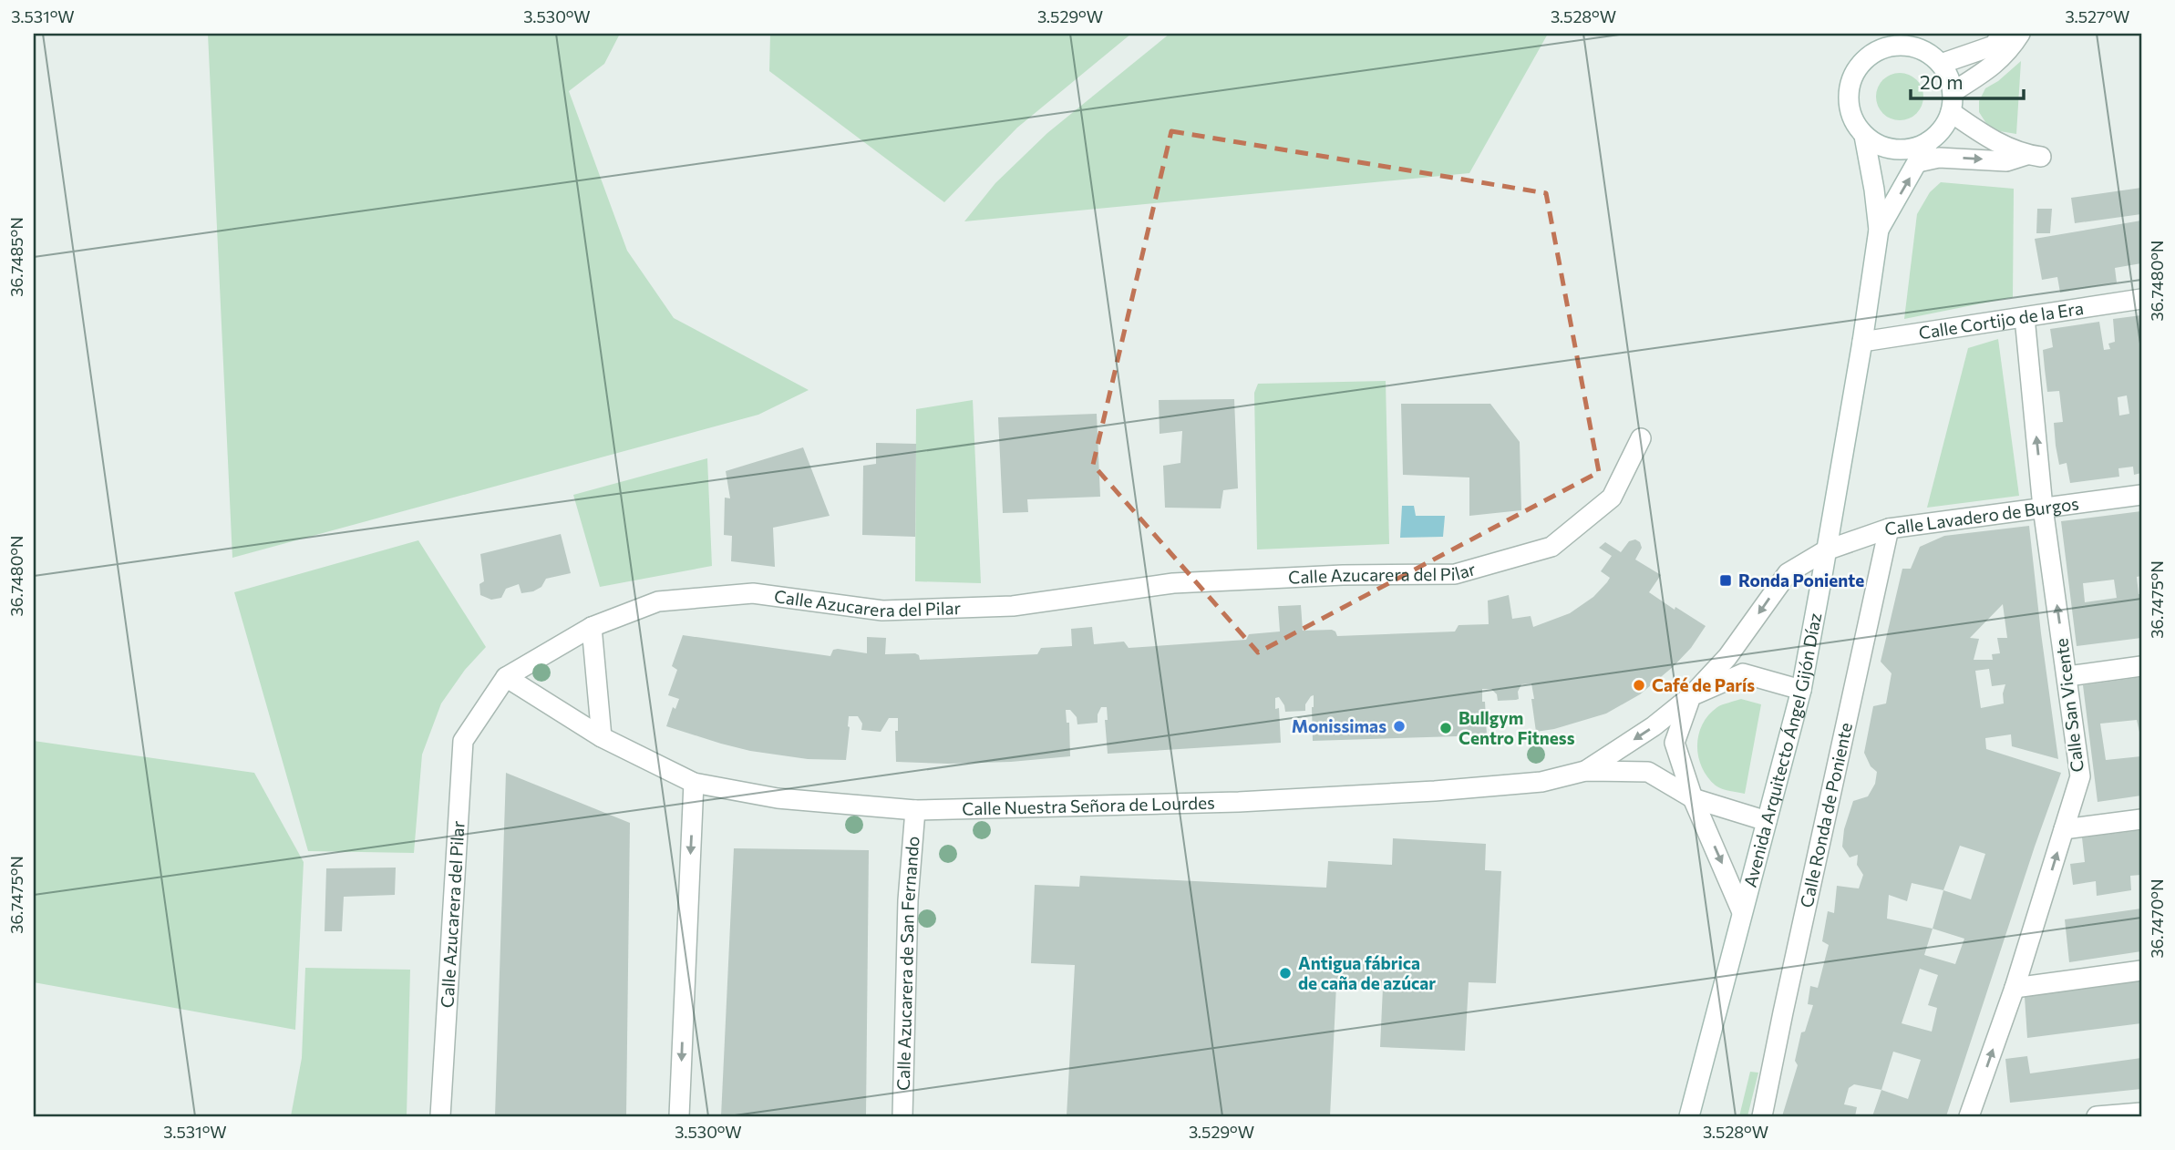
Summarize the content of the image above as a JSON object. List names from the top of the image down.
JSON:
{
  "streets": {
    "street": [
      "Calle Cortijo de la Era",
      "Calle Lavadero de Burgos",
      "Calle Azucarera del Pilar",
      "Calle San Vicente",
      "Avenida Arquitecto Ángel Gijón Díaz",
      "Calle Nuestra Señora de Lourdes",
      "Calle Ronda de Poniente",
      "Calle Azucarera de San Fernando"
    ]
  },
  "crossings": [
    ["Calle Cortijo de la Era", "Calle San Vicente"],
    ["Calle Cortijo de la Era", "Avenida Arquitecto Ángel Gijón Díaz"],
    ["Calle Lavadero de Burgos", "Calle San Vicente"],
    ["Calle Lavadero de Burgos", "Avenida Arquitecto Ángel Gijón Díaz"],
    ["Calle Lavadero de Burgos", "Calle Nuestra Señora de Lourdes"],
    ["Calle Lavadero de Burgos", "Calle Ronda de Poniente"],
    ["Calle Azucarera del Pilar", "Calle Nuestra Señora de Lourdes"],
    ["Avenida Arquitecto Ángel Gijón Díaz", "Calle Nuestra Señora de Lourdes"],
    ["Calle Nuestra Señora de Lourdes", "Calle Azucarera de San Fernando"]
  ],
  "one_way": ["Calle San Vicente"],
  "places": {
    "transit": ["Ronda Poniente"],
    "other": [
      "Café de París",
      "Monissimas",
      "Bullgym Centro Fitness",
      "Antigua fábrica de caña de azúcar"
    ]
  },
  "scale_bar": "20 m",
  "coordinates": [
    "3.531°W",
    "3.530°W",
    "3.529°W",
    "3.528°W",
    "3.527°W",
    "36.7485°N",
    "36.7480°N",
    "36.7475°N",
    "36.7470°N"
  ]
}
